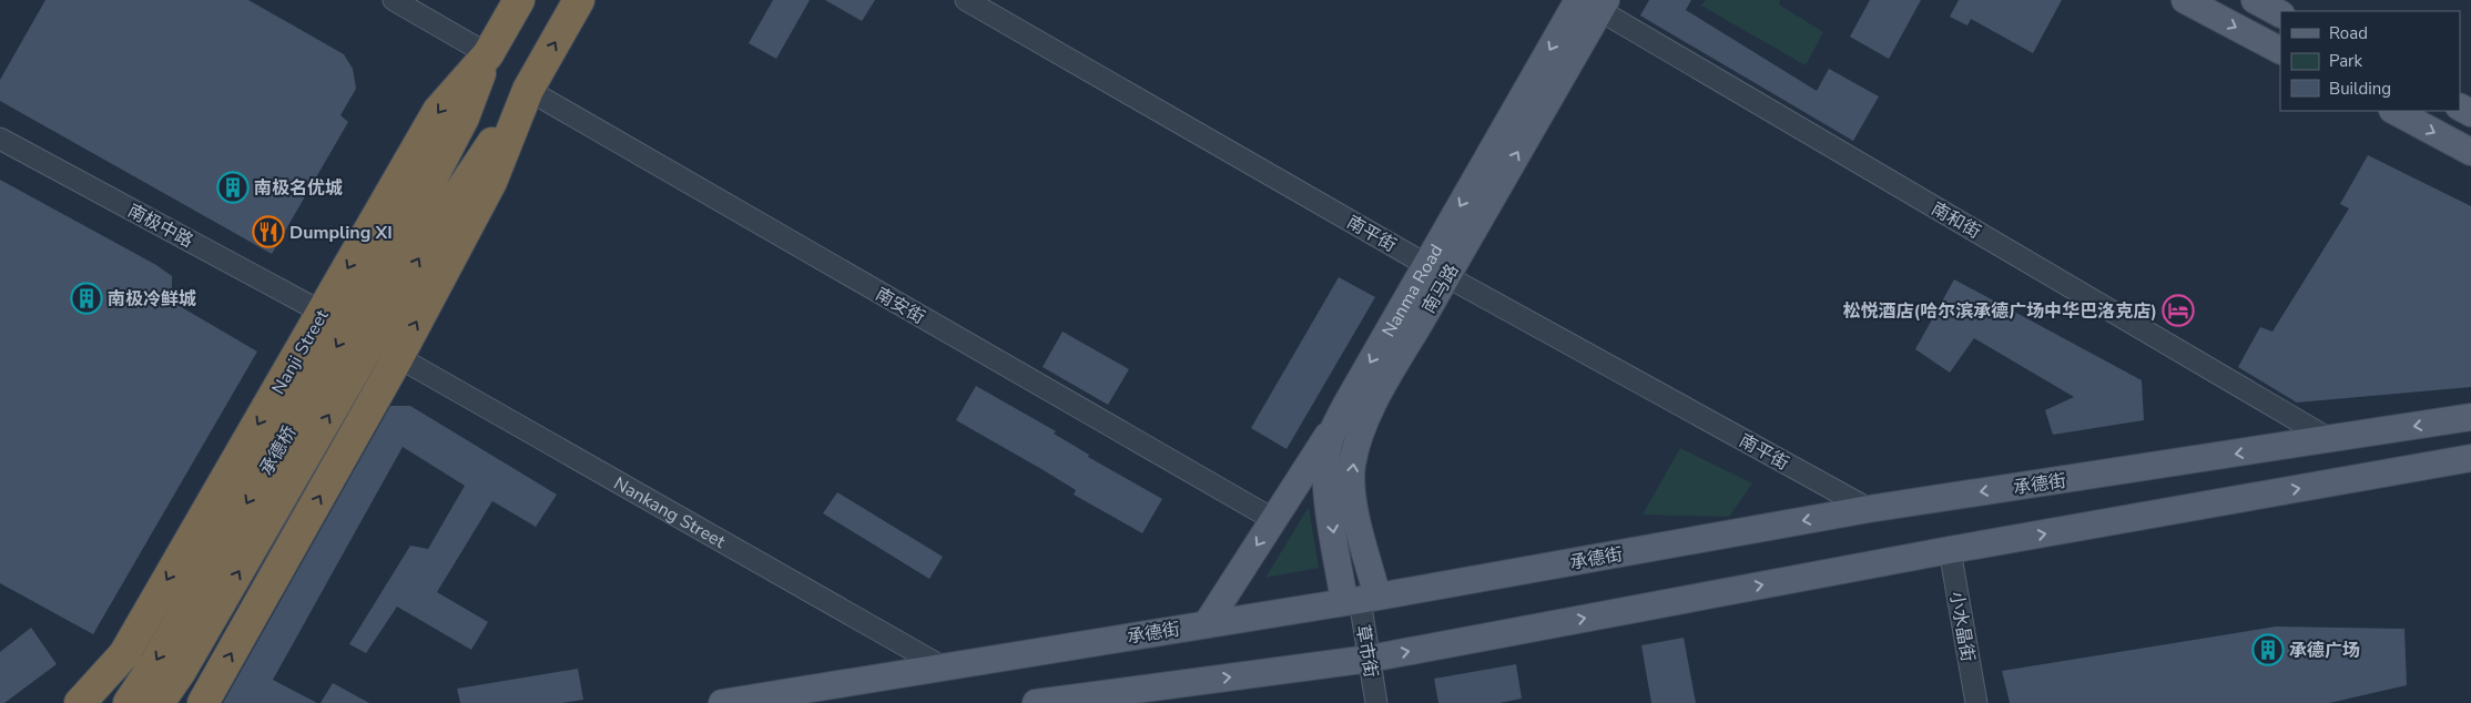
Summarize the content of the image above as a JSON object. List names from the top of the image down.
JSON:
{
  "streets": {
    "highway": ["Nanji Street", "承德桥"],
    "main road": ["南马路", "Nanma Road", "承德街"],
    "street": [
      "南和街",
      "南极中路",
      "南平街",
      "南安街",
      "Nankang Street",
      "小水晶街",
      "草市街"
    ]
  },
  "crossings": [
    ["南和街", "Nanma Road"],
    ["南和街", "承德街"],
    ["南极中路", "Nanji Street"],
    ["南平街", "南马路"],
    ["南平街", "Nanma Road"],
    ["南平街", "承德街"],
    ["南马路", "Nanma Road"],
    ["南马路", "承德街"],
    ["南马路", "草市街"],
    ["Nanma Road", "承德街"],
    ["Nanma Road", "草市街"],
    ["承德街", "Nankang Street"],
    ["承德街", "草市街"]
  ],
  "places": {
    "building": ["南极名优城", "南极冷鲜城", "承德广场"],
    "restaurant": ["Dumpling XI"],
    "hotel": ["松悦酒店(哈尔滨承德广场中华巴洛克店)"]
  },
  "legend": ["Road", "Park", "Building"]
}
